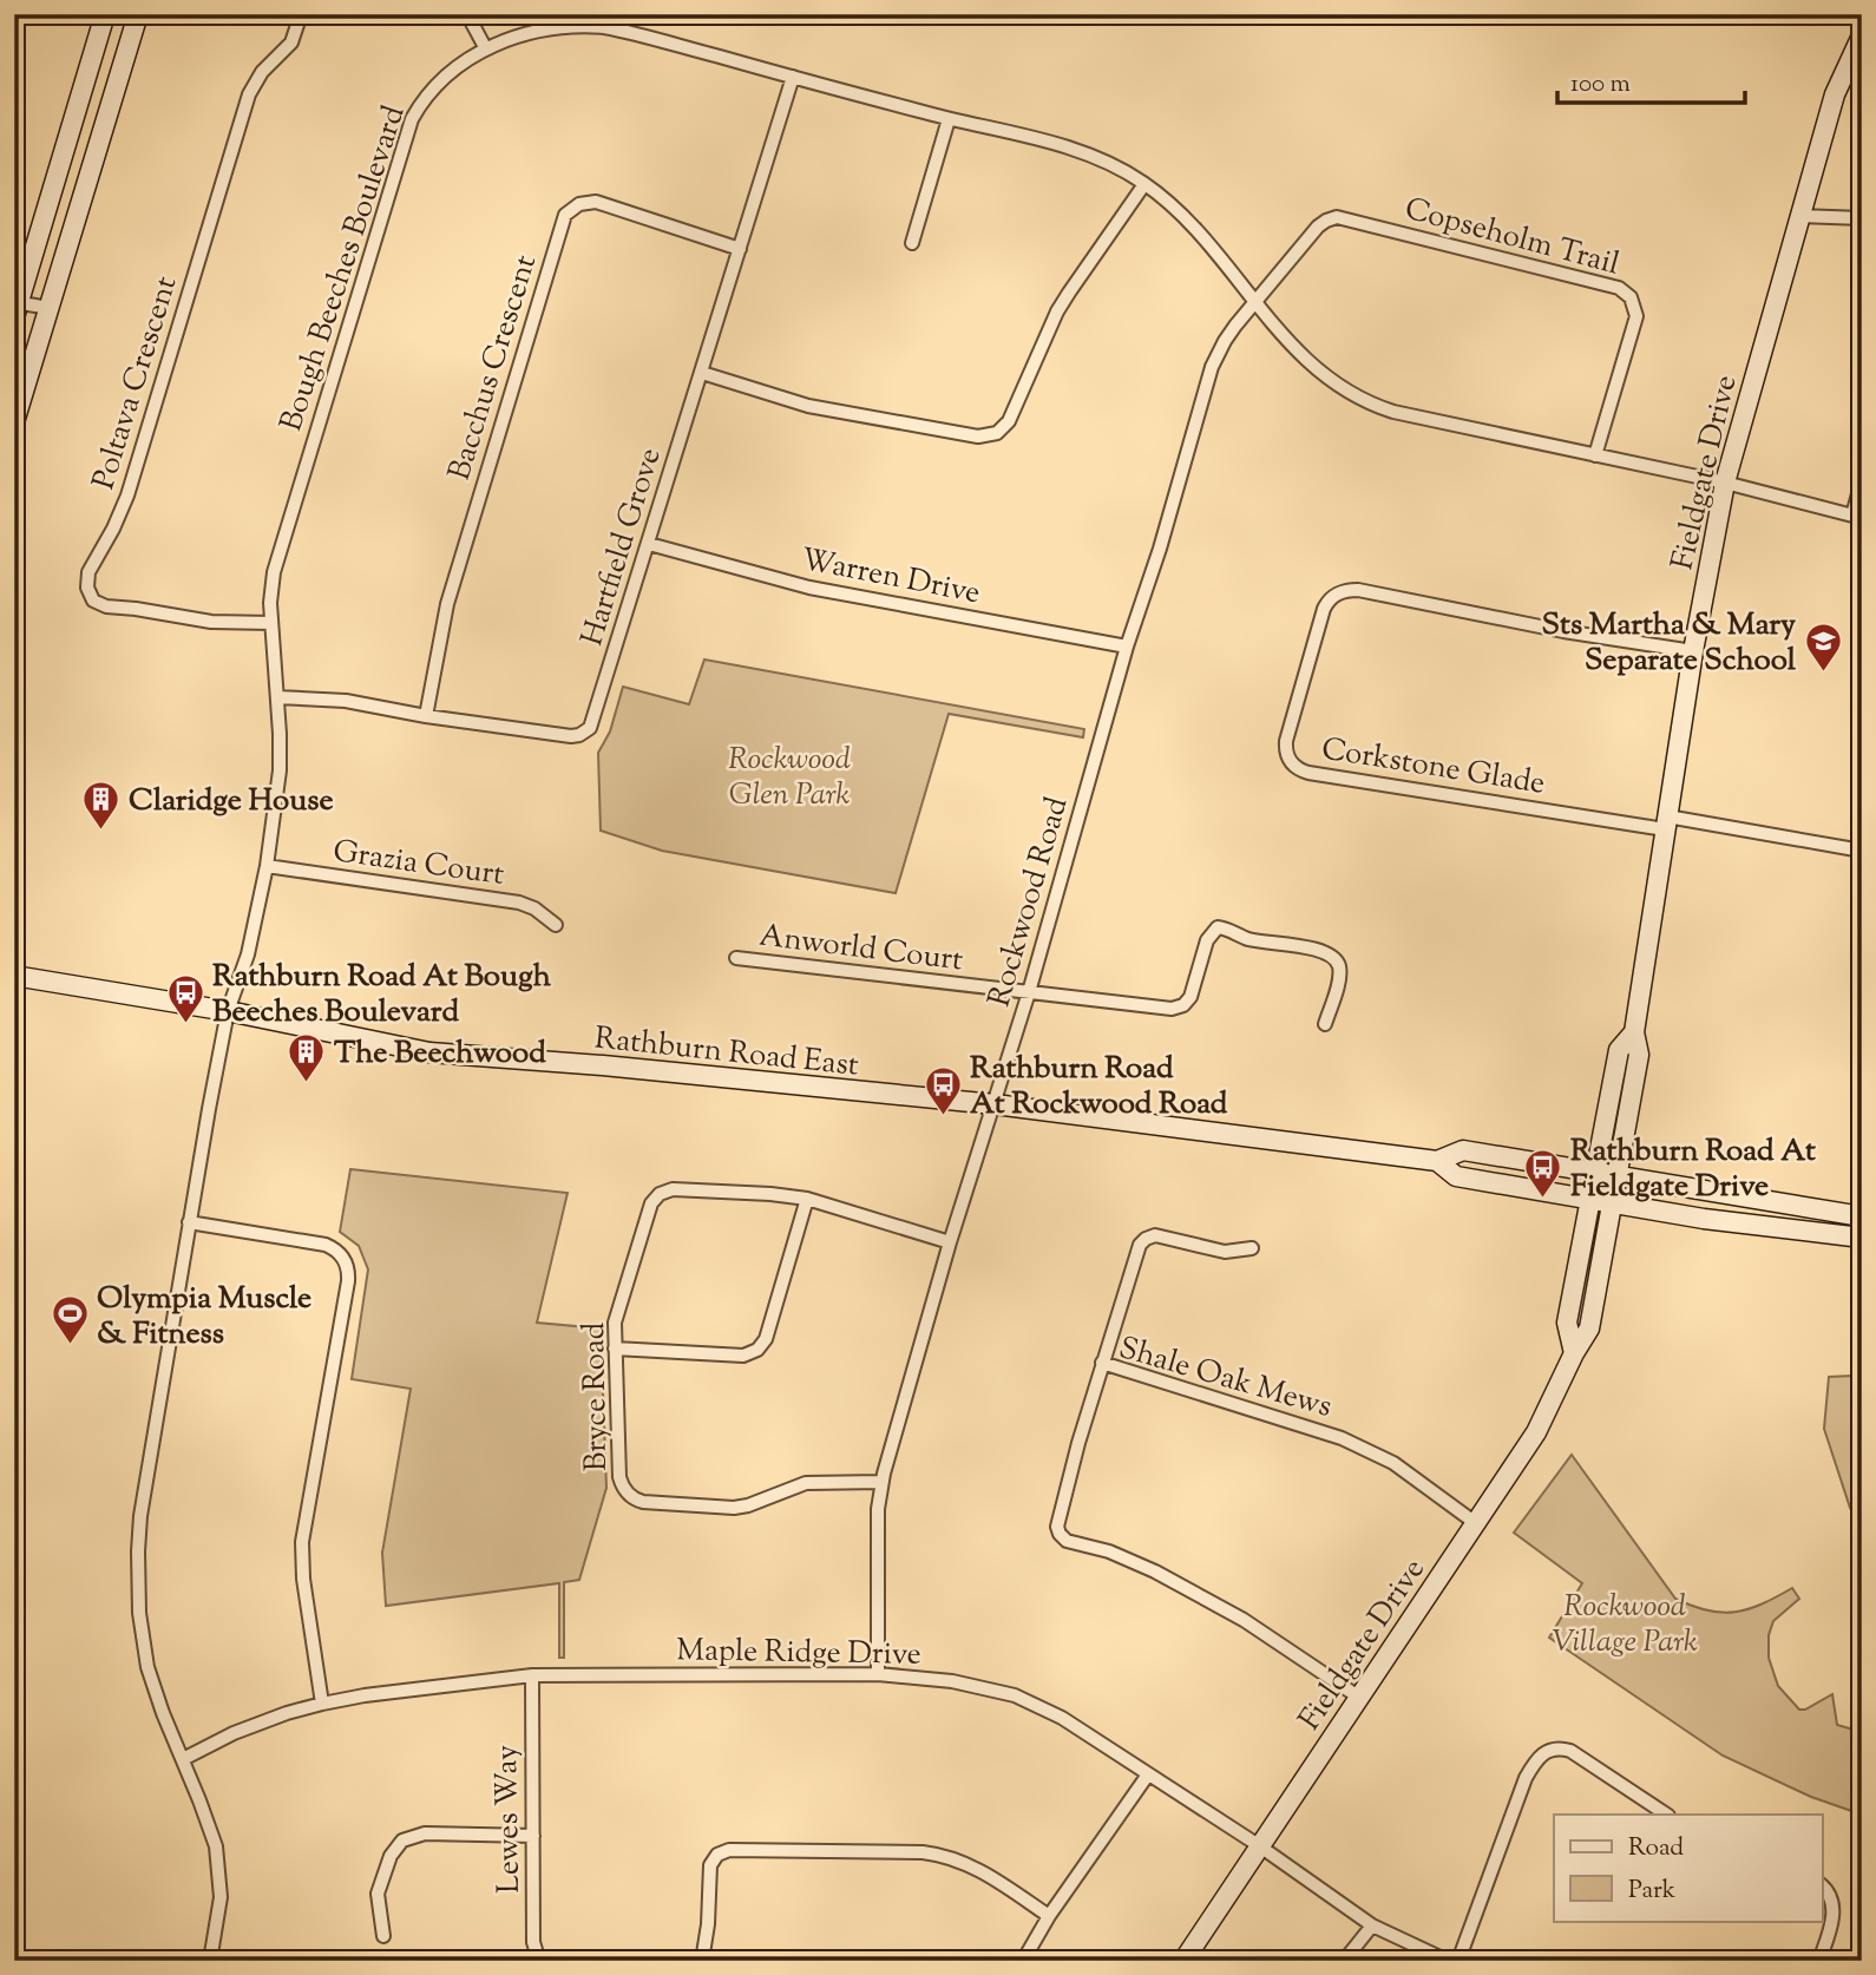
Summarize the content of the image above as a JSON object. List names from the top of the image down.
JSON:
{
  "streets": {
    "street": [
      "Copseholm Trail",
      "Bough Beeches Boulevard",
      "Bacchus Crescent",
      "Poltava Crescent",
      "Fieldgate Drive",
      "Hartfield Grove",
      "Warren Drive",
      "Corkstone Glade",
      "Grazia Court",
      "Rockwood Road",
      "Anworld Court",
      "Rathburn Road East",
      "Shale Oak Mews",
      "Bryce Road",
      "Maple Ridge Drive",
      "Lewes Way"
    ]
  },
  "crossings": [
    ["Copseholm Trail", "Bough Beeches Boulevard"],
    ["Copseholm Trail", "Rockwood Road"],
    ["Bough Beeches Boulevard", "Poltava Crescent"],
    ["Bough Beeches Boulevard", "Fieldgate Drive"],
    ["Bough Beeches Boulevard", "Hartfield Grove"],
    ["Bough Beeches Boulevard", "Grazia Court"],
    ["Bough Beeches Boulevard", "Rockwood Road"],
    ["Bough Beeches Boulevard", "Rathburn Road East"],
    ["Bough Beeches Boulevard", "Maple Ridge Drive"],
    ["Bacchus Crescent", "Hartfield Grove"],
    ["Fieldgate Drive", "Corkstone Glade"],
    ["Fieldgate Drive", "Rathburn Road East"],
    ["Fieldgate Drive", "Shale Oak Mews"],
    ["Fieldgate Drive", "Maple Ridge Drive"],
    ["Hartfield Grove", "Warren Drive"],
    ["Warren Drive", "Rockwood Road"],
    ["Rockwood Road", "Anworld Court"],
    ["Rockwood Road", "Rathburn Road East"],
    ["Rockwood Road", "Bryce Road"],
    ["Rockwood Road", "Maple Ridge Drive"],
    ["Maple Ridge Drive", "Lewes Way"]
  ],
  "parks": ["Rockwood Glen Park", "Rockwood Village Park"],
  "places": {
    "school or university": ["Sts Martha & Mary Separate School"],
    "building": ["Claridge House", "The Beechwood"],
    "bus stop": ["Rathburn Road At Bough Beeches Boulevard", "Rathburn Road At Rockwood Road", "Rathburn Road At Fieldgate Drive"],
    "sports": ["Olympia Muscle & Fitness"]
  },
  "legend": ["Road", "Park"],
  "scale_bar": "100 m"
}
